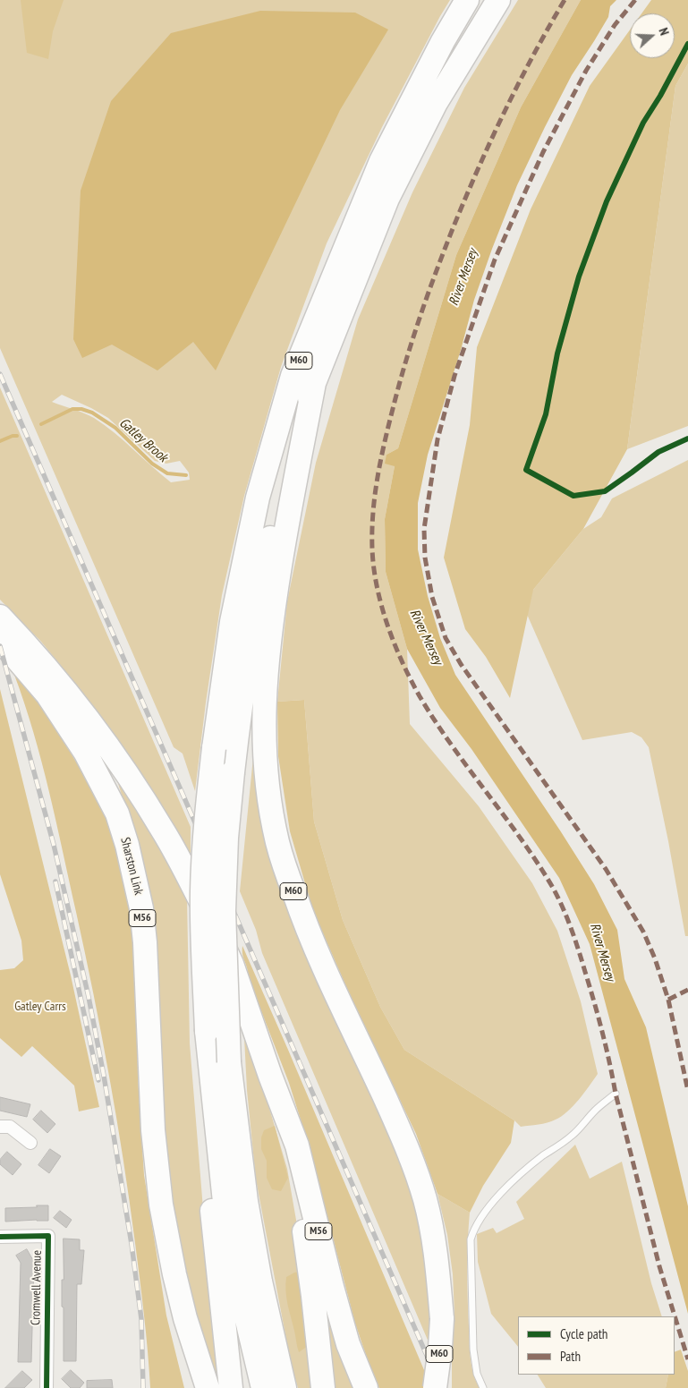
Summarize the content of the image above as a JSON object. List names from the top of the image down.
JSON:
{
  "streets": {
    "highway": ["M60", "Sharston Link", "M56"],
    "street": ["Cromwell Avenue"]
  },
  "crossings": [
    ["Sharston Link", "M56"]
  ],
  "water": ["River Mersey", "Gatley Brook"],
  "parks": ["Gatley Carrs"],
  "legend": ["Cycle path", "Path"],
  "north": "right"
}
